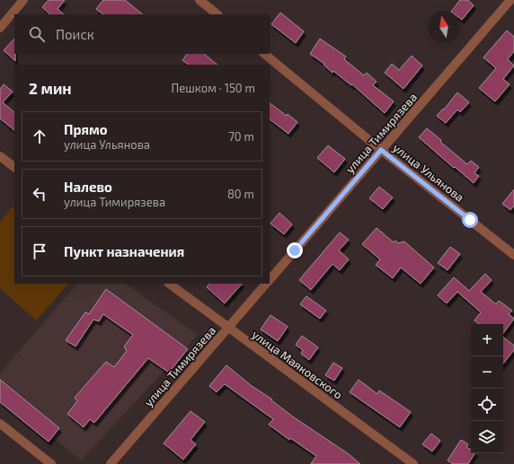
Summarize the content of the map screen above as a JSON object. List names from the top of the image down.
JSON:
{
  "streets": {
    "street": ["улица Тимирязева", "улица Ульянова", "улица Маяковского"]
  },
  "crossings": [
    ["улица Тимирязева", "улица Ульянова"],
    ["улица Тимирязева", "улица Маяковского"]
  ],
  "north": "top",
  "page": {
    "search": "Поиск",
    "heading": ["2 мин", "Пешком · 150 m"],
    "list": [
      ["Прямо", "улица Ульянова", "70 m"],
      ["Налево", "улица Тимирязева", "80 m"],
      "Пункт назначения"
    ],
    "map_buttons": ["+", "−"]
  }
}
